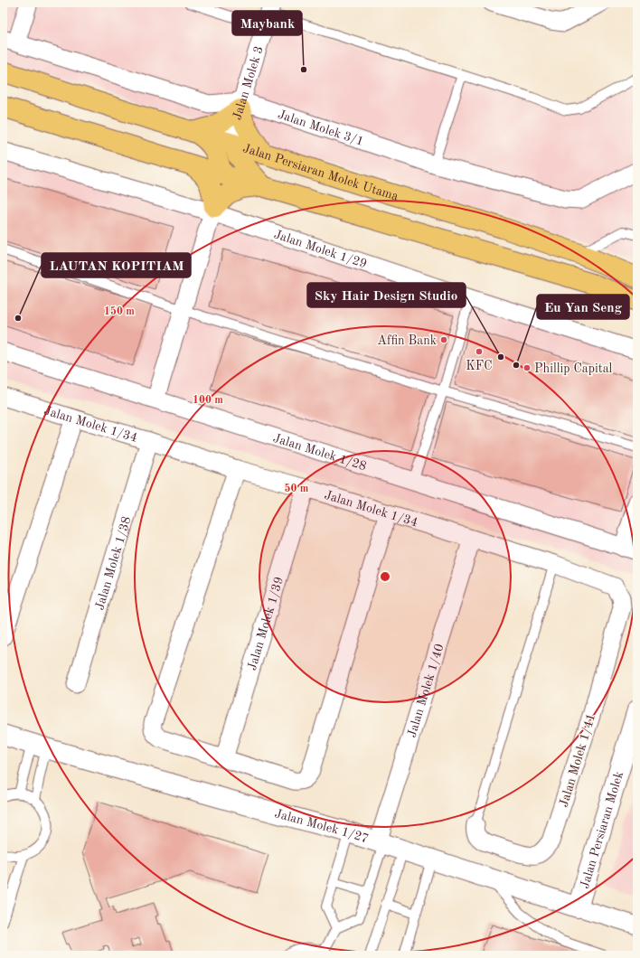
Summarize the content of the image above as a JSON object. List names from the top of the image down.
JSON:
{
  "streets": {
    "main road": ["Jalan Persiaran Molek Utama"],
    "street": [
      "Jalan Molek 3",
      "Jalan Molek 3/1",
      "Jalan Molek 1/29",
      "Jalan Molek 1/34",
      "Jalan Molek 1/28",
      "Jalan Molek 1/38",
      "Jalan Molek 1/39",
      "Jalan Molek 1/40",
      "Jalan Molek 1/41",
      "Jalan Molek 1/27",
      "Jalan Persiaran Molek"
    ]
  },
  "crossings": [
    ["Jalan Molek 3", "Jalan Molek 3/1"],
    ["Jalan Molek 3", "Jalan Persiaran Molek Utama"],
    ["Jalan Molek 1/34", "Jalan Molek 1/38"],
    ["Jalan Molek 1/34", "Jalan Molek 1/39"],
    ["Jalan Molek 1/34", "Jalan Molek 1/40"],
    ["Jalan Molek 1/34", "Jalan Molek 1/41"],
    ["Jalan Molek 1/40", "Jalan Molek 1/27"],
    ["Jalan Molek 1/27", "Jalan Persiaran Molek"]
  ],
  "places": [
    "Maybank",
    "LAUTAN KOPITIAM",
    "Affin Bank",
    "KFC",
    "Sky Hair Design Studio",
    "Eu Yan Seng",
    "Phillip Capital"
  ],
  "rings": ["150 m", "100 m", "50 m"]
}
